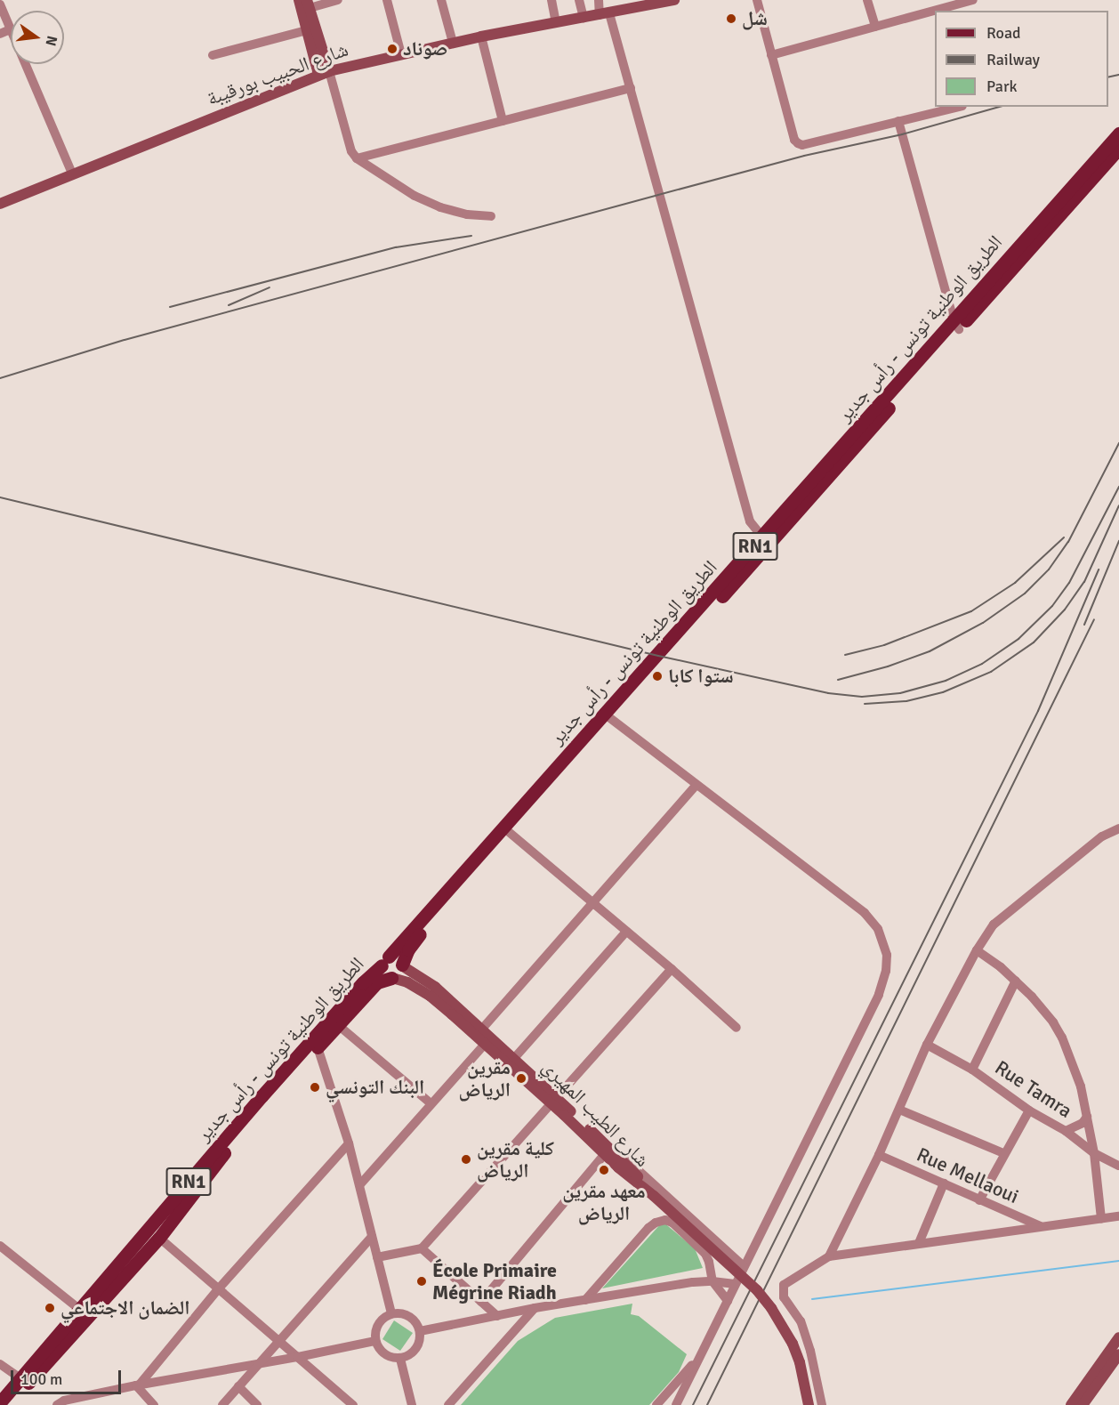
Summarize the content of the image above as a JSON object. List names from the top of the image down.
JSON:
{
  "streets": {
    "main road": ["الطريق الوطنية تونس - رأس جدير", "RN1"],
    "street": [
      "شارع الحبيب بورقيبة",
      "Rue Tamra",
      "شارع الطيب المهيري",
      "Rue Mellaoui"
    ]
  },
  "crossings": [
    ["الطريق الوطنية تونس - رأس جدير", "RN1"],
    ["الطريق الوطنية تونس - رأس جدير", "شارع الطيب المهيري"],
    ["RN1", "شارع الطيب المهيري"]
  ],
  "places": [
    "شل",
    "صوناد",
    "ستوا كابا",
    "مقرين الرياض",
    "البنك التونسي",
    "كلية مقرين الرياض",
    "معهد مقرين الرياض",
    "École Primaire Mégrine Riadh",
    "الضمان الاجتماعي"
  ],
  "legend": ["Road", "Railway", "Park"],
  "scale_bar": "100 m",
  "north": "right"
}
